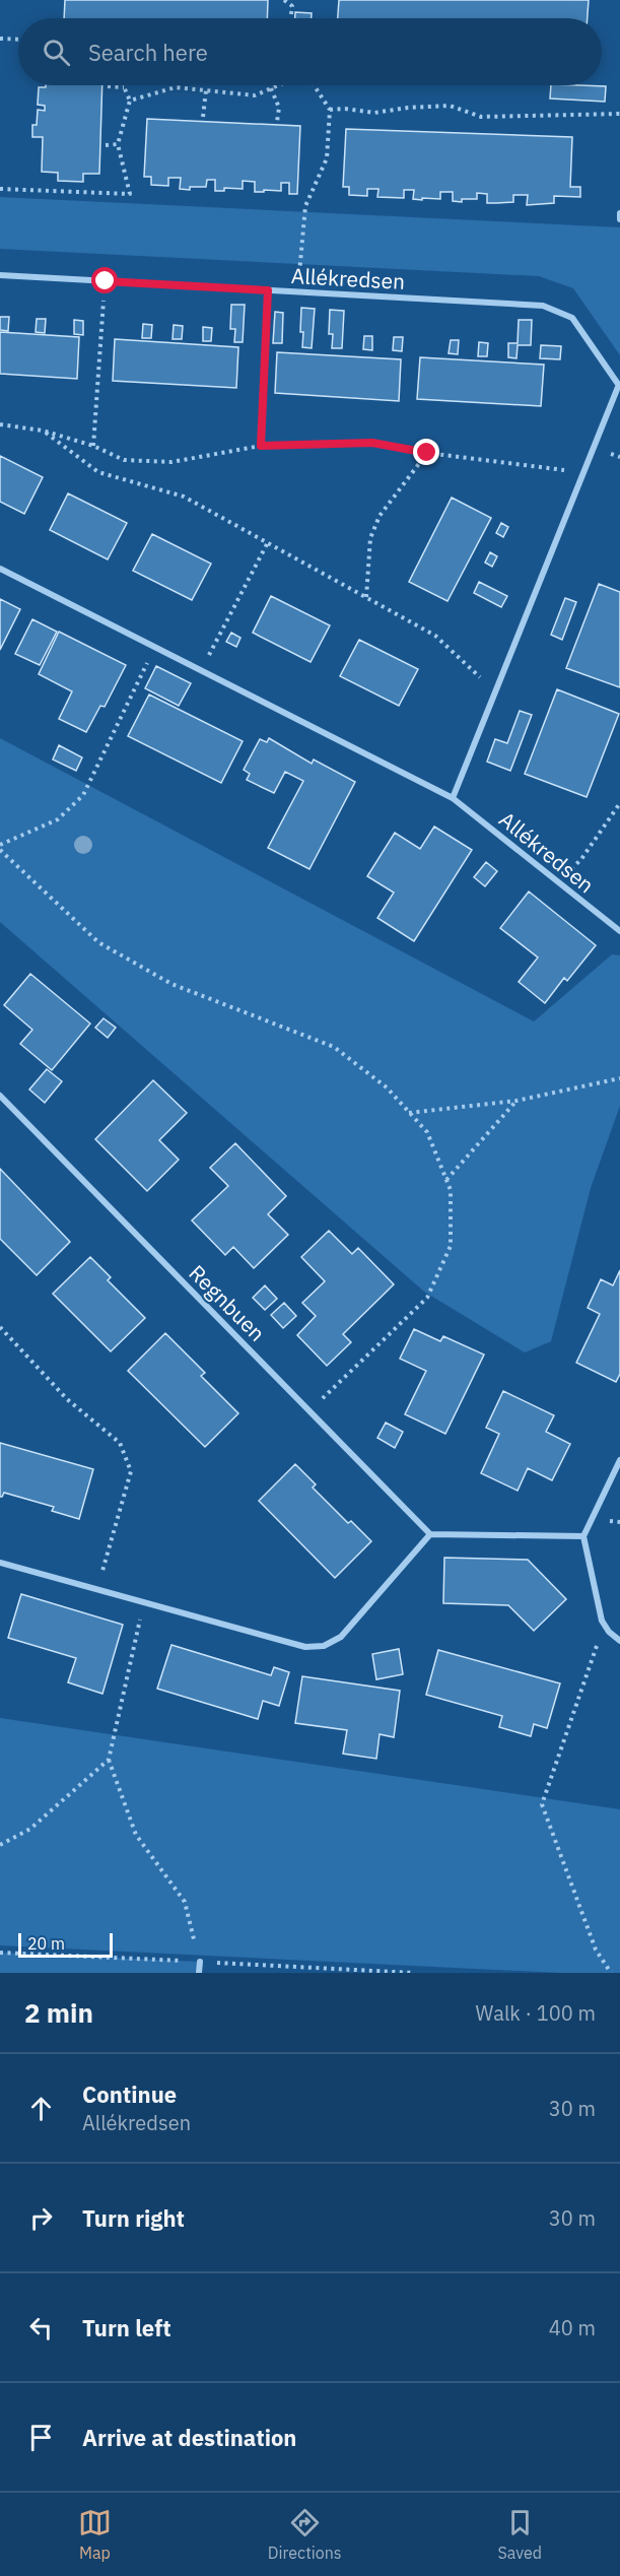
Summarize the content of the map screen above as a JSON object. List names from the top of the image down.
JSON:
{
  "streets": {
    "street": ["Allékredsen", "Regnbuen"]
  },
  "scale_bar": "20 m",
  "page": {
    "search": "Search here",
    "scale": "20 m",
    "heading": ["2 min", "Walk · 100 m"],
    "list": [
      ["Continue", "Allékredsen", "30 m"],
      ["Turn right", "30 m"],
      ["Turn left", "40 m"],
      "Arrive at destination"
    ],
    "nav": ["Map", "Directions", "Saved"]
  }
}
